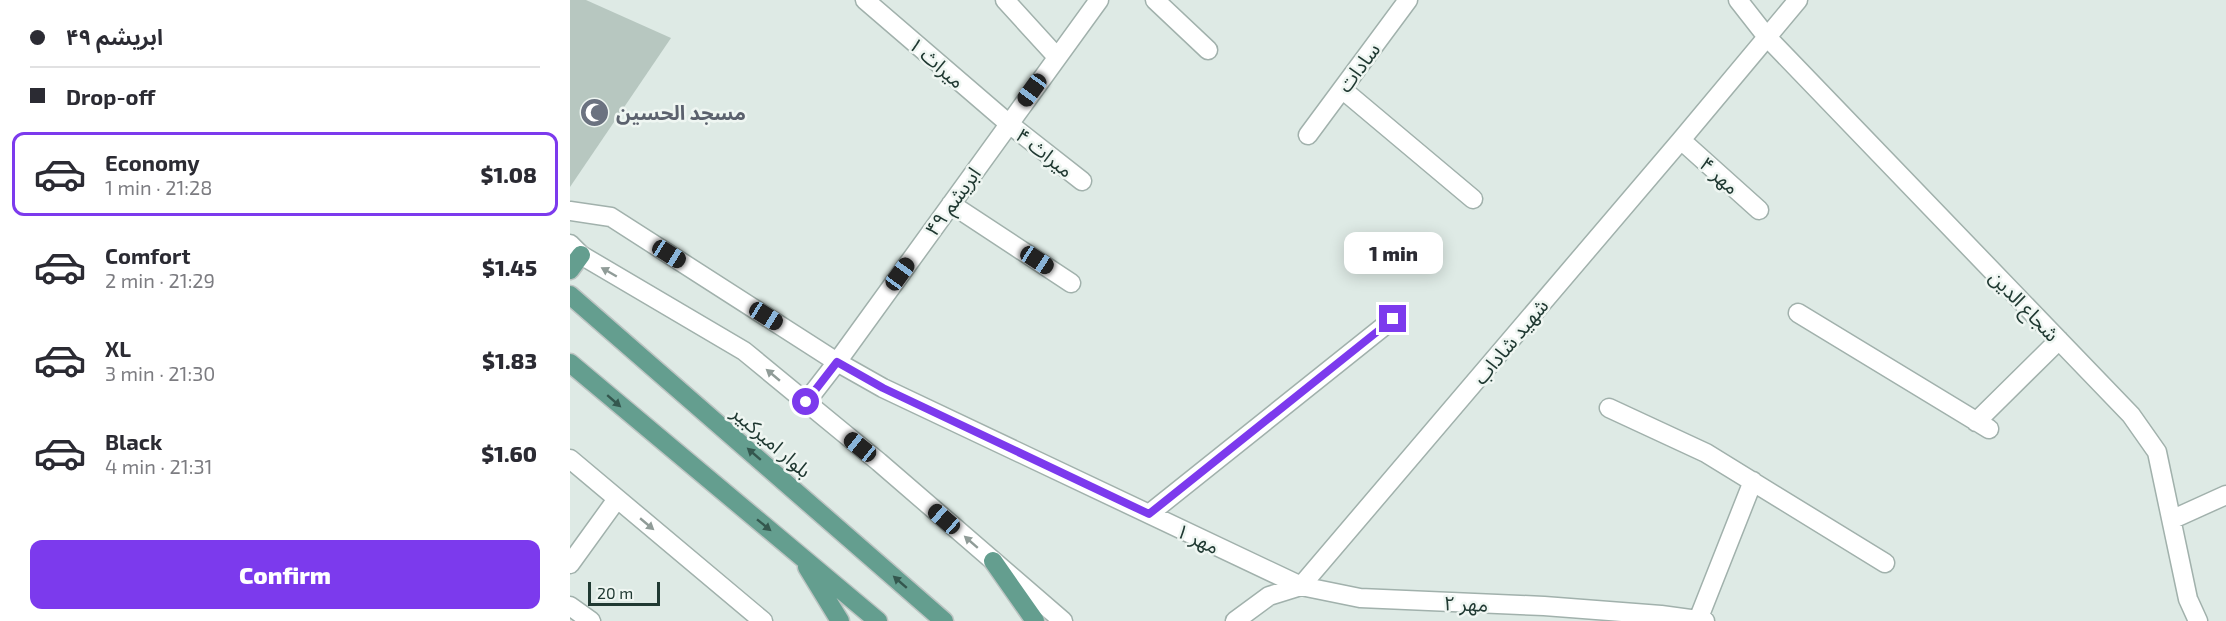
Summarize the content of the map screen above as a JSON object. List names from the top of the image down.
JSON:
{
  "streets": {
    "main road": ["بلوار امیرکبیر"],
    "street": [
      "میراث ۱",
      "سادات",
      "میراث ۴",
      "مهر ۴",
      "ابریشم ۴۹",
      "شجاع الدین",
      "شهید شاداب",
      "مهر ۱",
      "مهر ۲"
    ]
  },
  "crossings": [
    ["میراث ۱", "میراث ۴"],
    ["میراث ۱", "ابریشم ۴۹"],
    ["میراث ۴", "ابریشم ۴۹"],
    ["مهر ۴", "شهید شاداب"],
    ["ابریشم ۴۹", "مهر ۱"],
    ["شجاع الدین", "شهید شاداب"],
    ["شهید شاداب", "مهر ۱"],
    ["شهید شاداب", "مهر ۲"],
    ["مهر ۱", "مهر ۲"]
  ],
  "places": {
    "mosque": ["مسجد الحسین"]
  },
  "scale_bar": "20 m",
  "page": {
    "banner": ["ابریشم ۴۹", "Drop-off"],
    "list": [
      {
        "name": "Economy",
        "note": "1 min · 21:28",
        "value": "$1.08"
      },
      {
        "name": "Comfort",
        "note": "2 min · 21:29",
        "value": "$1.45"
      },
      {
        "name": "XL",
        "note": "3 min · 21:30",
        "value": "$1.83"
      },
      {
        "name": "Black",
        "note": "4 min · 21:31",
        "value": "$1.60"
      }
    ],
    "bubble": "1 min",
    "buttons": "Confirm",
    "scale": "20 m"
  }
}
